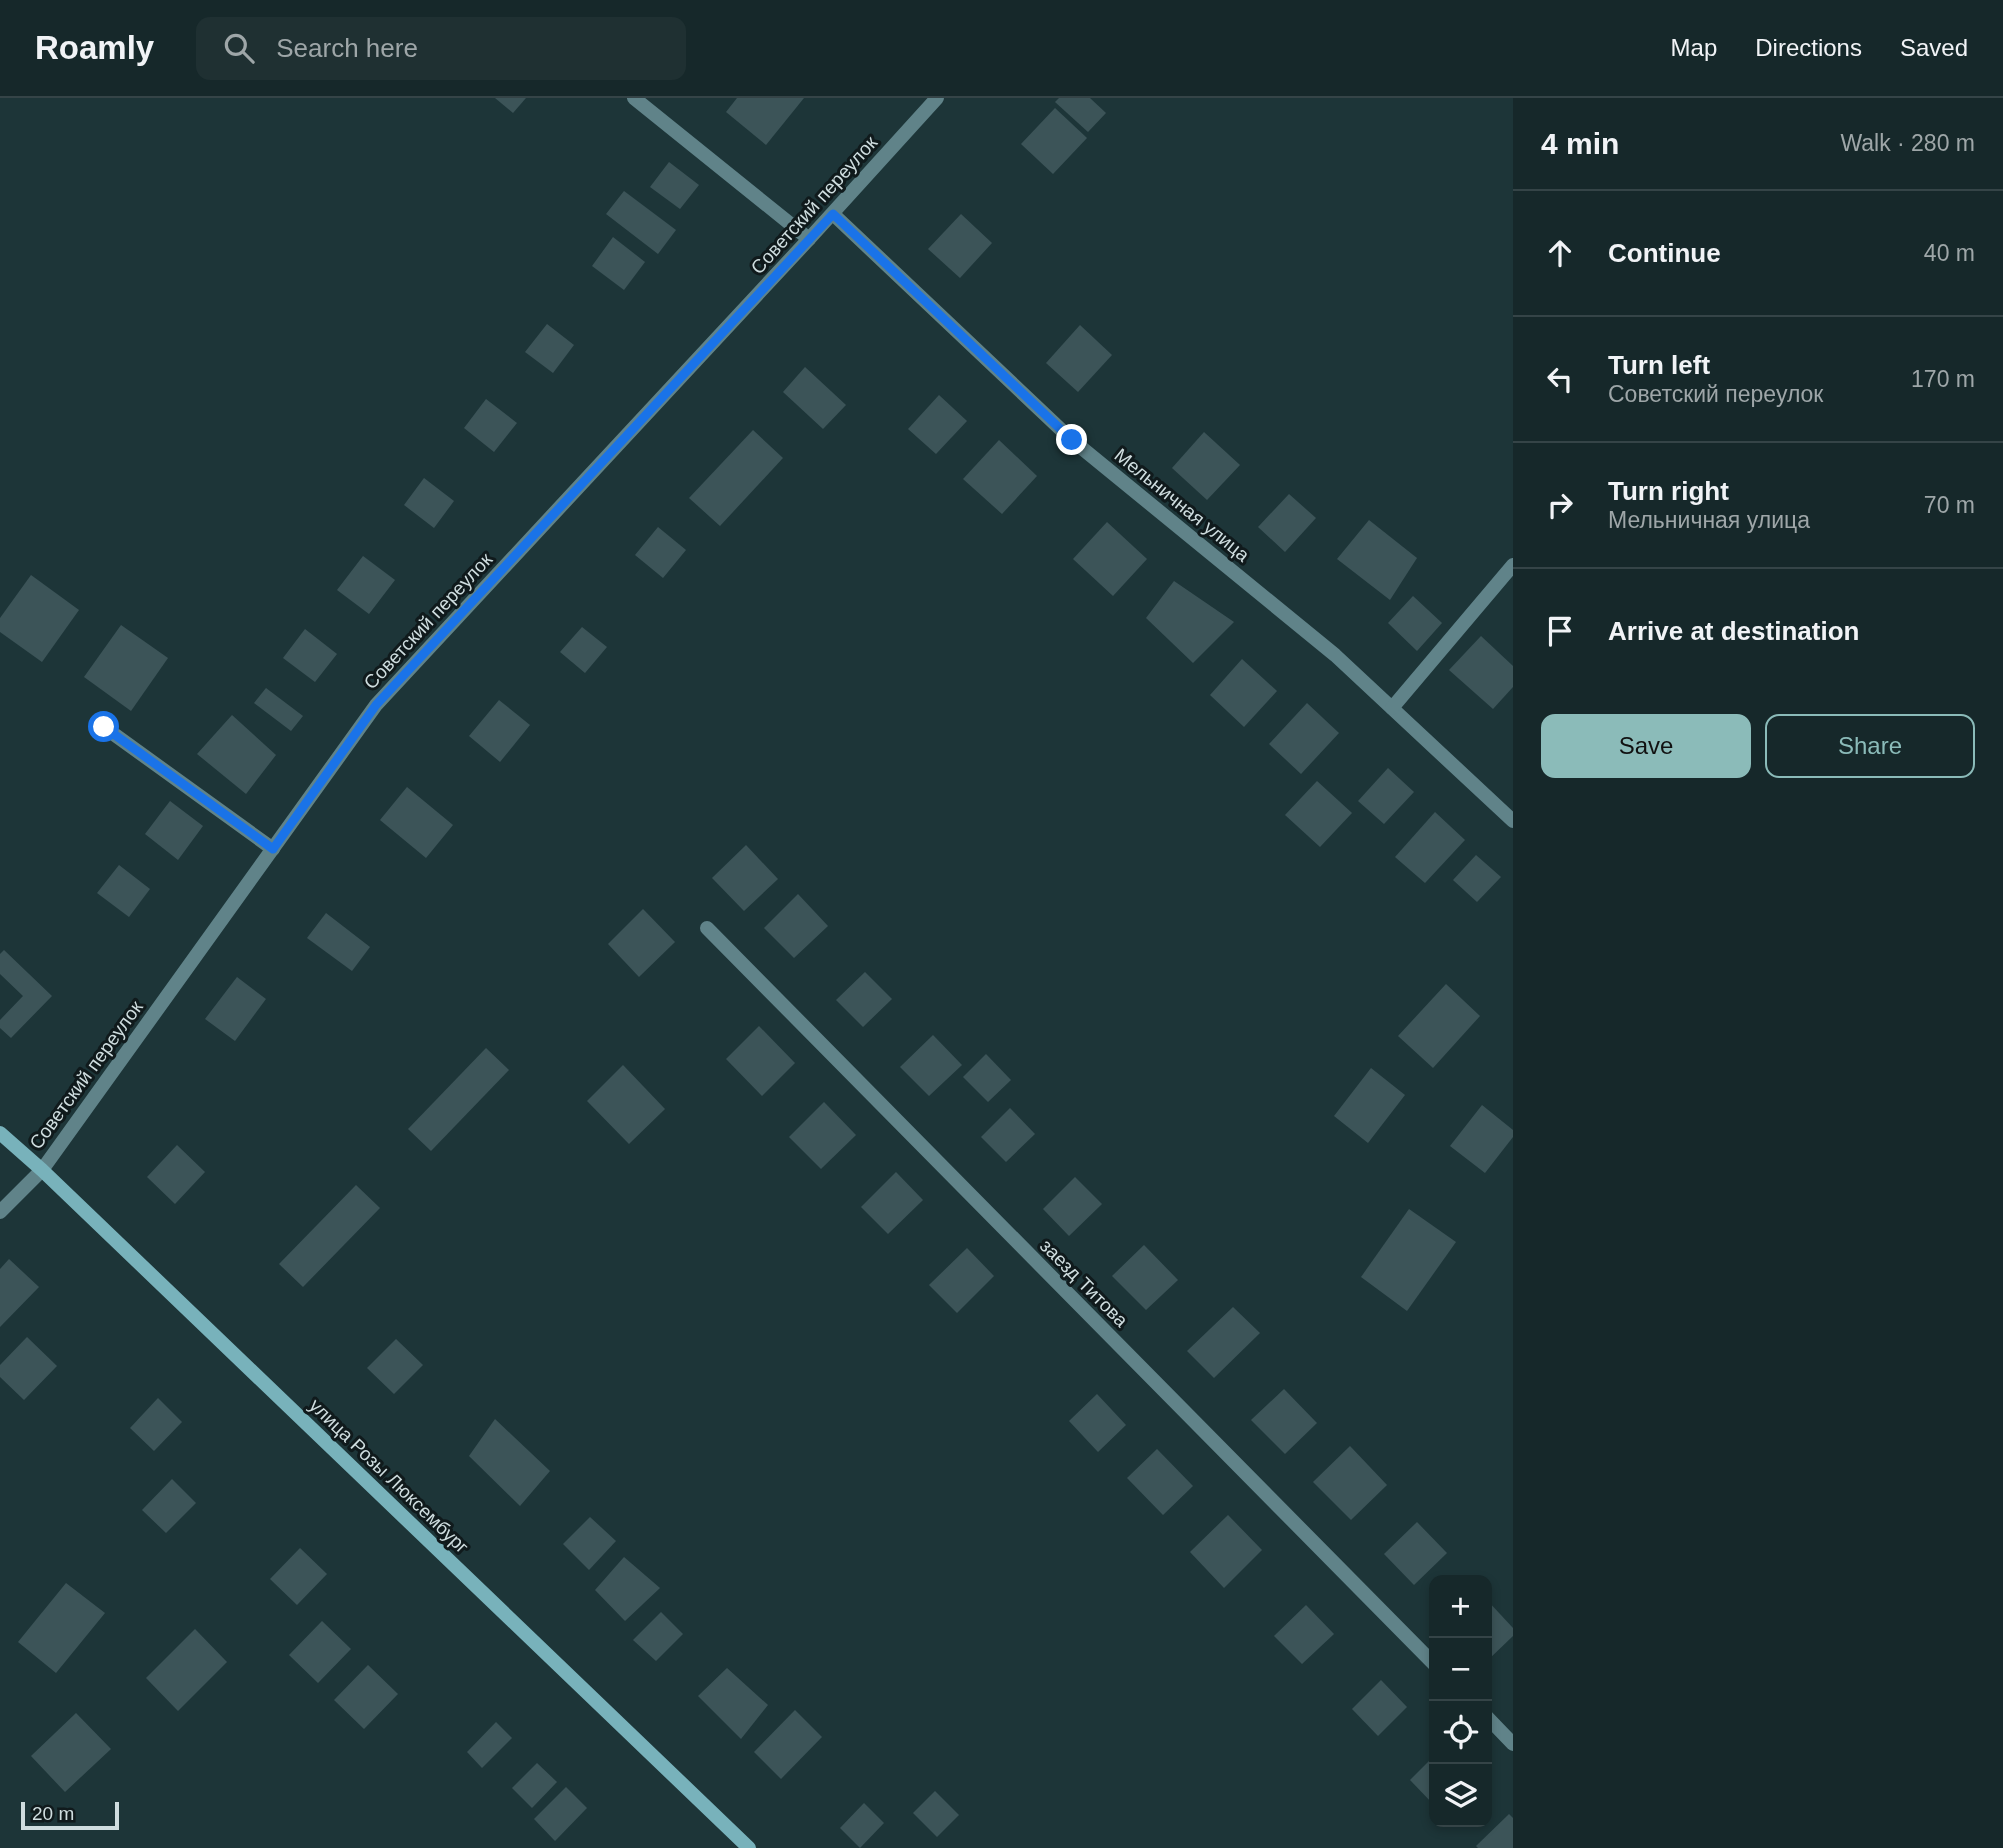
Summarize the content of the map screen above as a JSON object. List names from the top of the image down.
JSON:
{
  "streets": {
    "main road": ["улица Розы Люксембург"],
    "street": ["Советский переулок", "Мельничная улица", "заезд Титова"]
  },
  "crossings": [
    ["Советский переулок", "Мельничная улица"],
    ["Советский переулок", "улица Розы Люксембург"]
  ],
  "scale_bar": "20 m",
  "page": {
    "header": "Roamly",
    "search": "Search here",
    "nav": ["Map", "Directions", "Saved"],
    "heading": ["4 min", "Walk · 280 m"],
    "list": [
      ["Continue", "40 m"],
      ["Turn left", "Советский переулок", "170 m"],
      ["Turn right", "Мельничная улица", "70 m"],
      "Arrive at destination"
    ],
    "buttons": ["Save", "Share"],
    "map_buttons": ["+", "−"],
    "scale": "20 m"
  }
}
